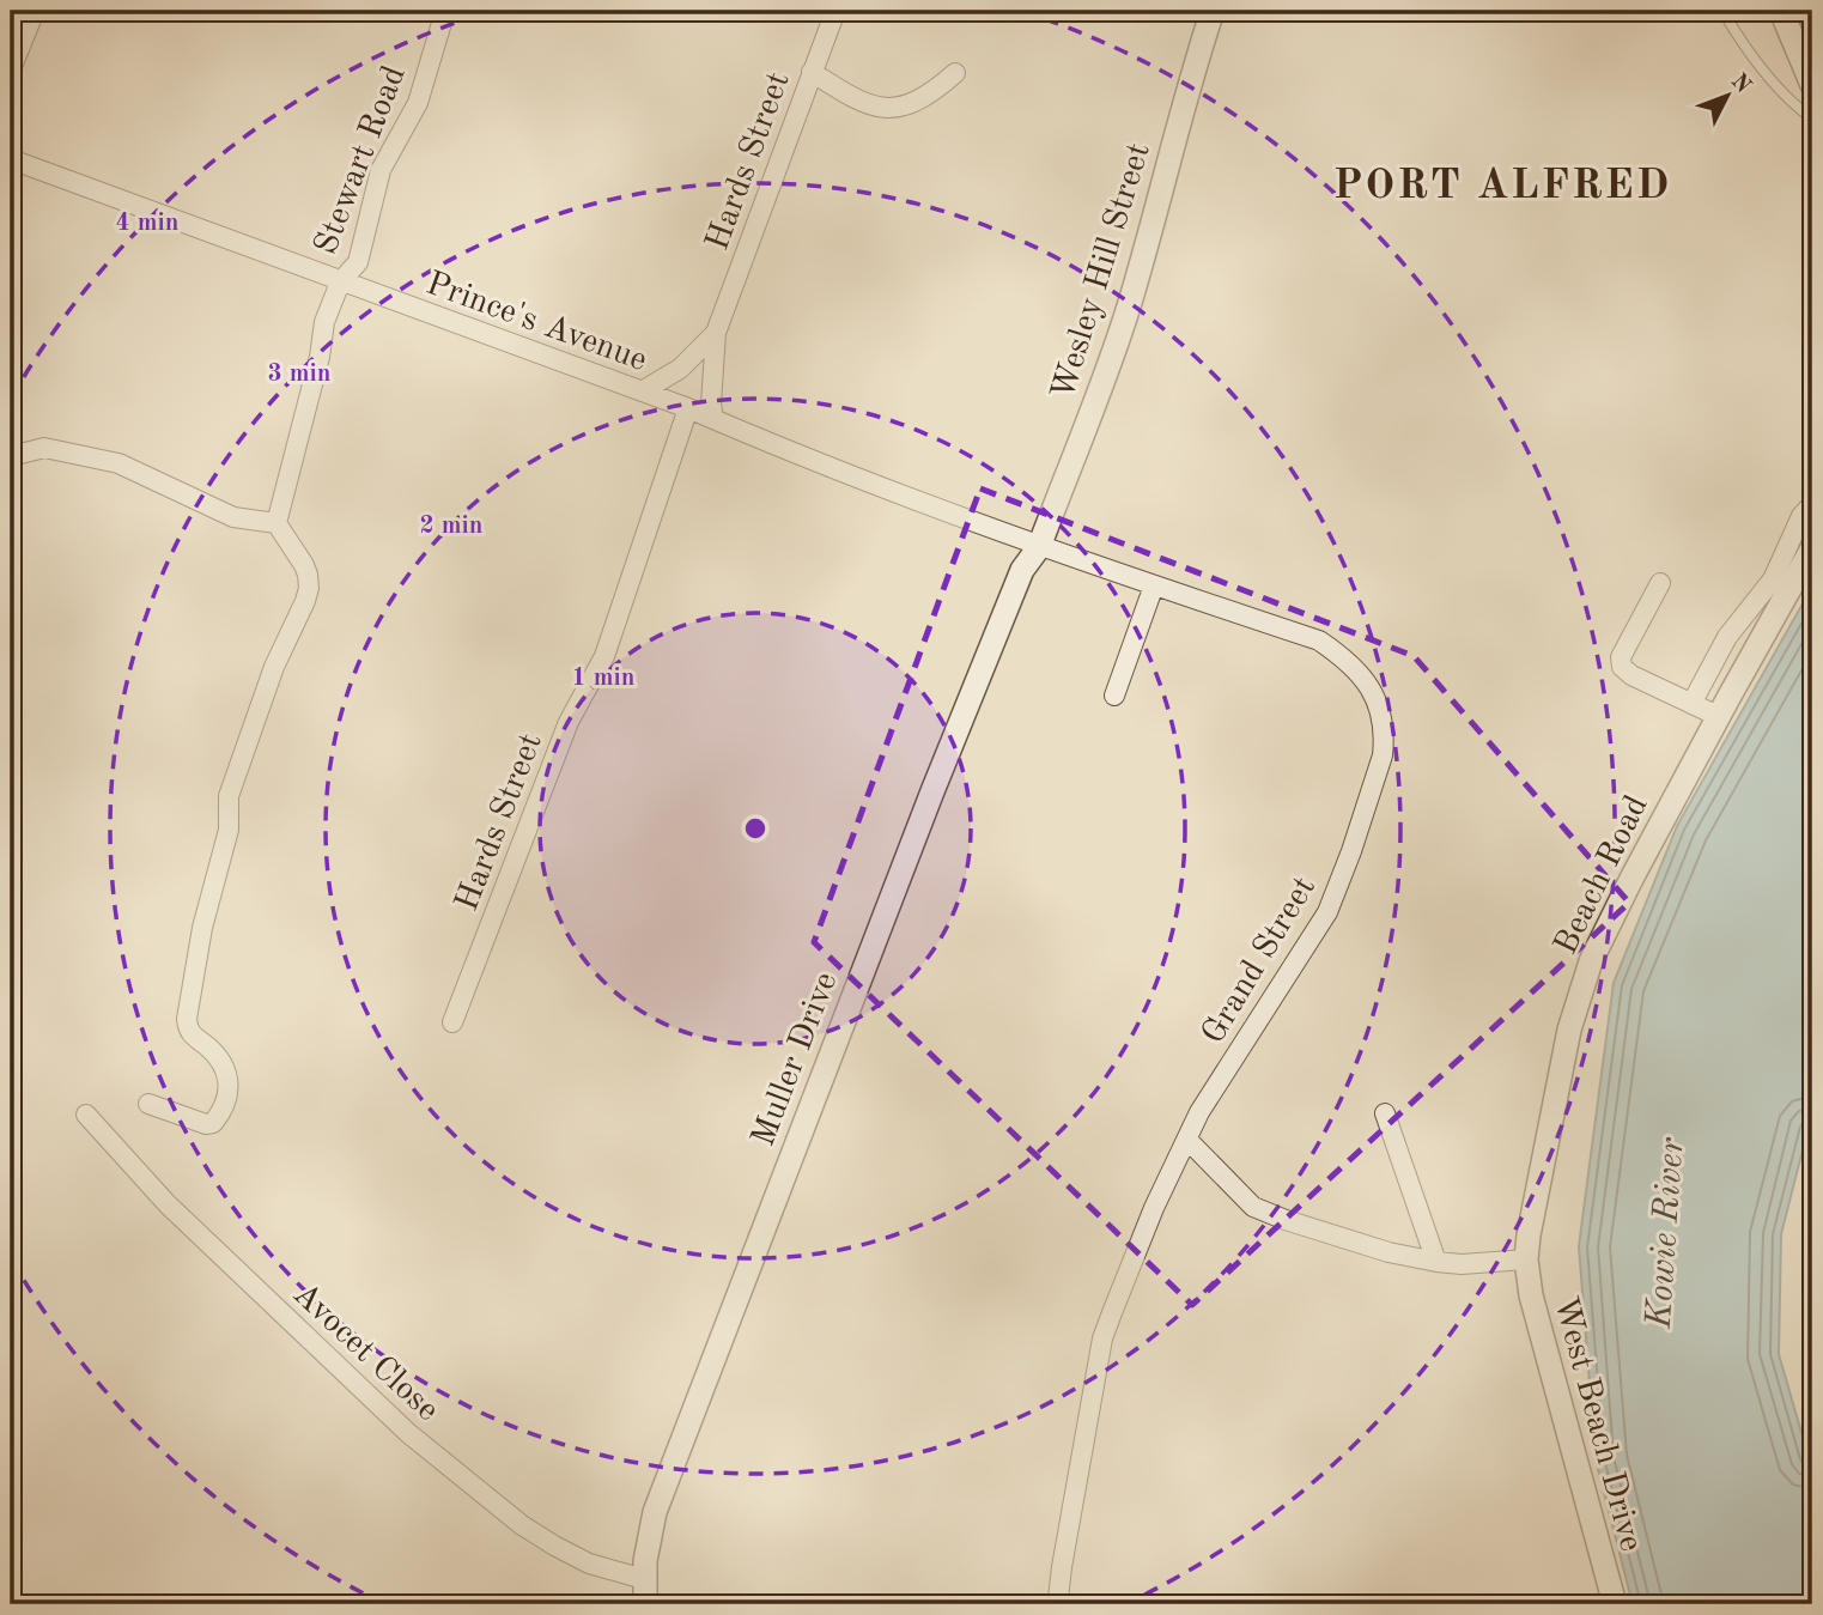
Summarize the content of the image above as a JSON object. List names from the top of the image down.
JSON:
{
  "streets": {
    "street": [
      "Stewart Road",
      "Hards Street",
      "Wesley Hill Street",
      "Prince's Avenue",
      "Beach Road",
      "Grand Street",
      "Muller Drive",
      "Avocet Close",
      "West Beach Drive"
    ]
  },
  "crossings": [
    ["Stewart Road", "Prince's Avenue"],
    ["Hards Street", "Prince's Avenue"],
    ["Wesley Hill Street", "Prince's Avenue"],
    ["Wesley Hill Street", "Grand Street"],
    ["Wesley Hill Street", "Muller Drive"],
    ["Prince's Avenue", "Grand Street"],
    ["Prince's Avenue", "Muller Drive"],
    ["Beach Road", "West Beach Drive"],
    ["Grand Street", "Muller Drive"],
    ["Muller Drive", "Avocet Close"]
  ],
  "districts": ["PORT ALFRED"],
  "water": ["Kowie River"],
  "north": "top right",
  "rings": [
    "4 min",
    "3 min",
    "2 min",
    "1 min"
  ]
}
